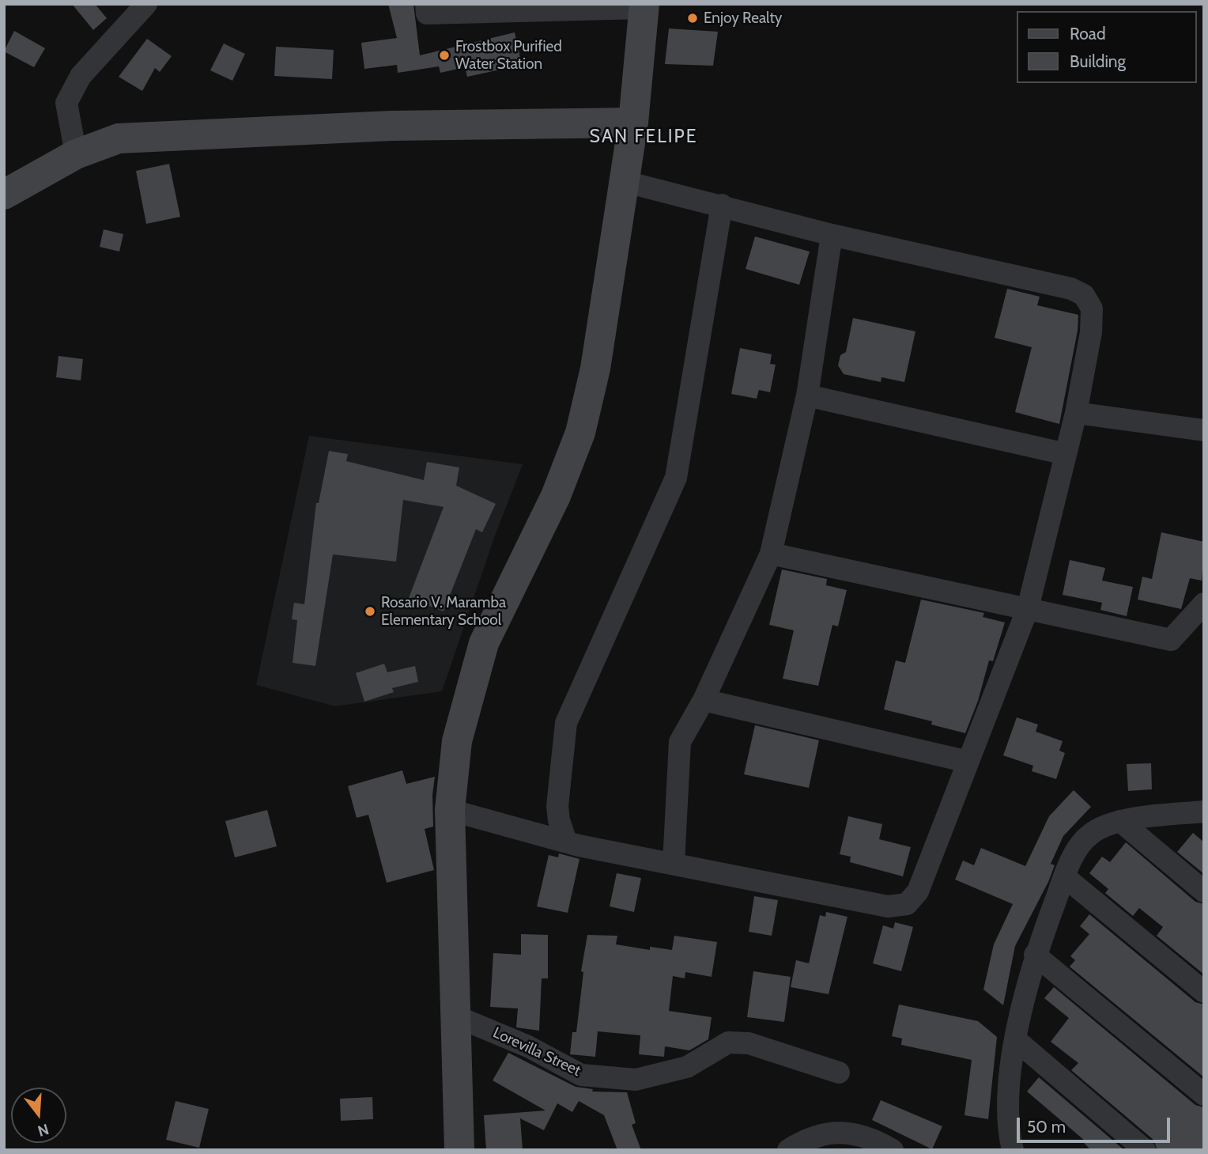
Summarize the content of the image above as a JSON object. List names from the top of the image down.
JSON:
{
  "streets": {
    "street": ["Lorevilla Street"]
  },
  "districts": ["SAN FELIPE"],
  "places": ["Enjoy Realty", "Frostbox Purified Water Station", "Rosario V. Maramba Elementary School"],
  "legend": ["Road", "Building"],
  "scale_bar": "50 m",
  "north": "bottom"
}
